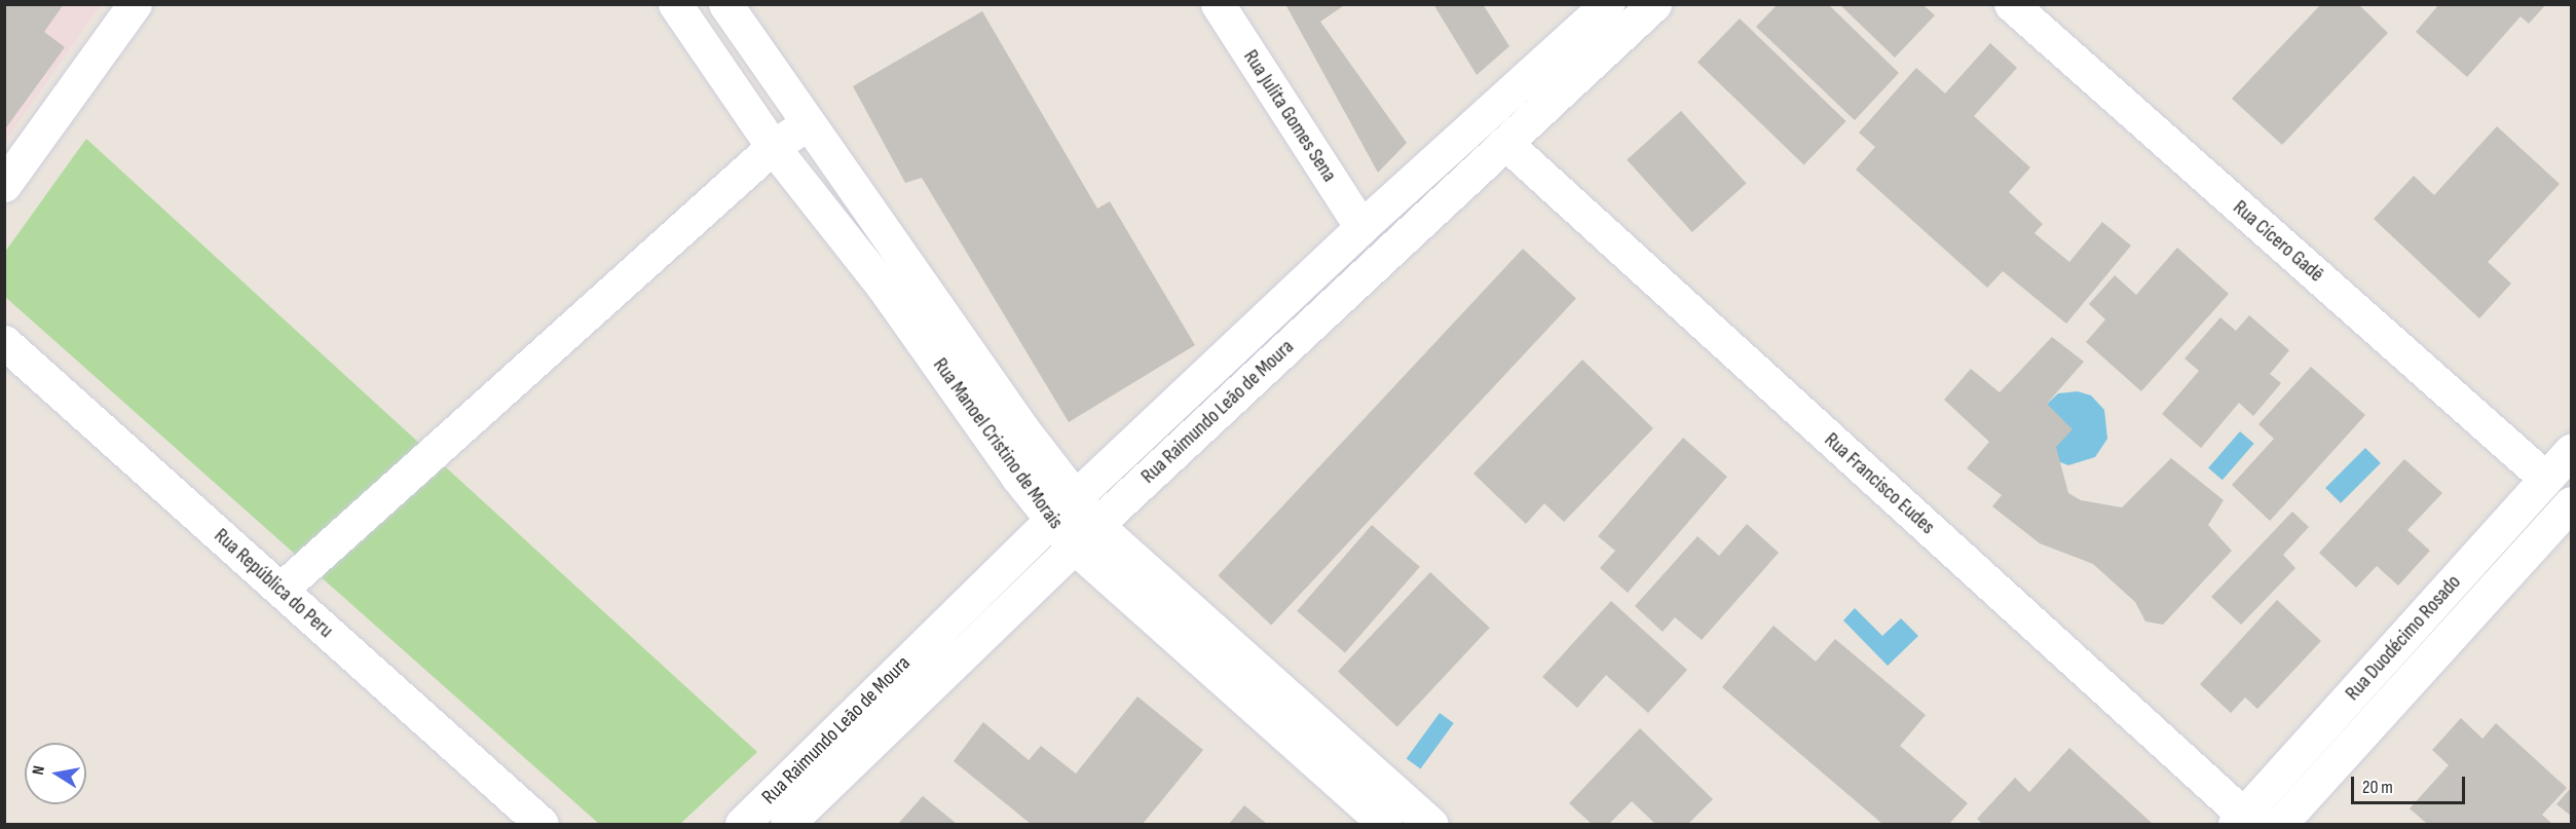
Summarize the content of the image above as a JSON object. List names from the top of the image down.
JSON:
{
  "streets": {
    "street": [
      "Rua Julita Gomes Sena",
      "Rua Cícero Gadê",
      "Rua Raimundo Leão de Moura",
      "Rua Manoel Cristino de Morais",
      "Rua Francisco Eudes",
      "Rua República do Peru",
      "Rua Duodécimo Rosado"
    ]
  },
  "crossings": [
    ["Rua Julita Gomes Sena", "Rua Raimundo Leão de Moura"],
    ["Rua Cícero Gadê", "Rua Duodécimo Rosado"],
    ["Rua Raimundo Leão de Moura", "Rua Manoel Cristino de Morais"],
    ["Rua Raimundo Leão de Moura", "Rua Francisco Eudes"],
    ["Rua Francisco Eudes", "Rua Duodécimo Rosado"]
  ],
  "scale_bar": "20 m",
  "north": "left"
}
